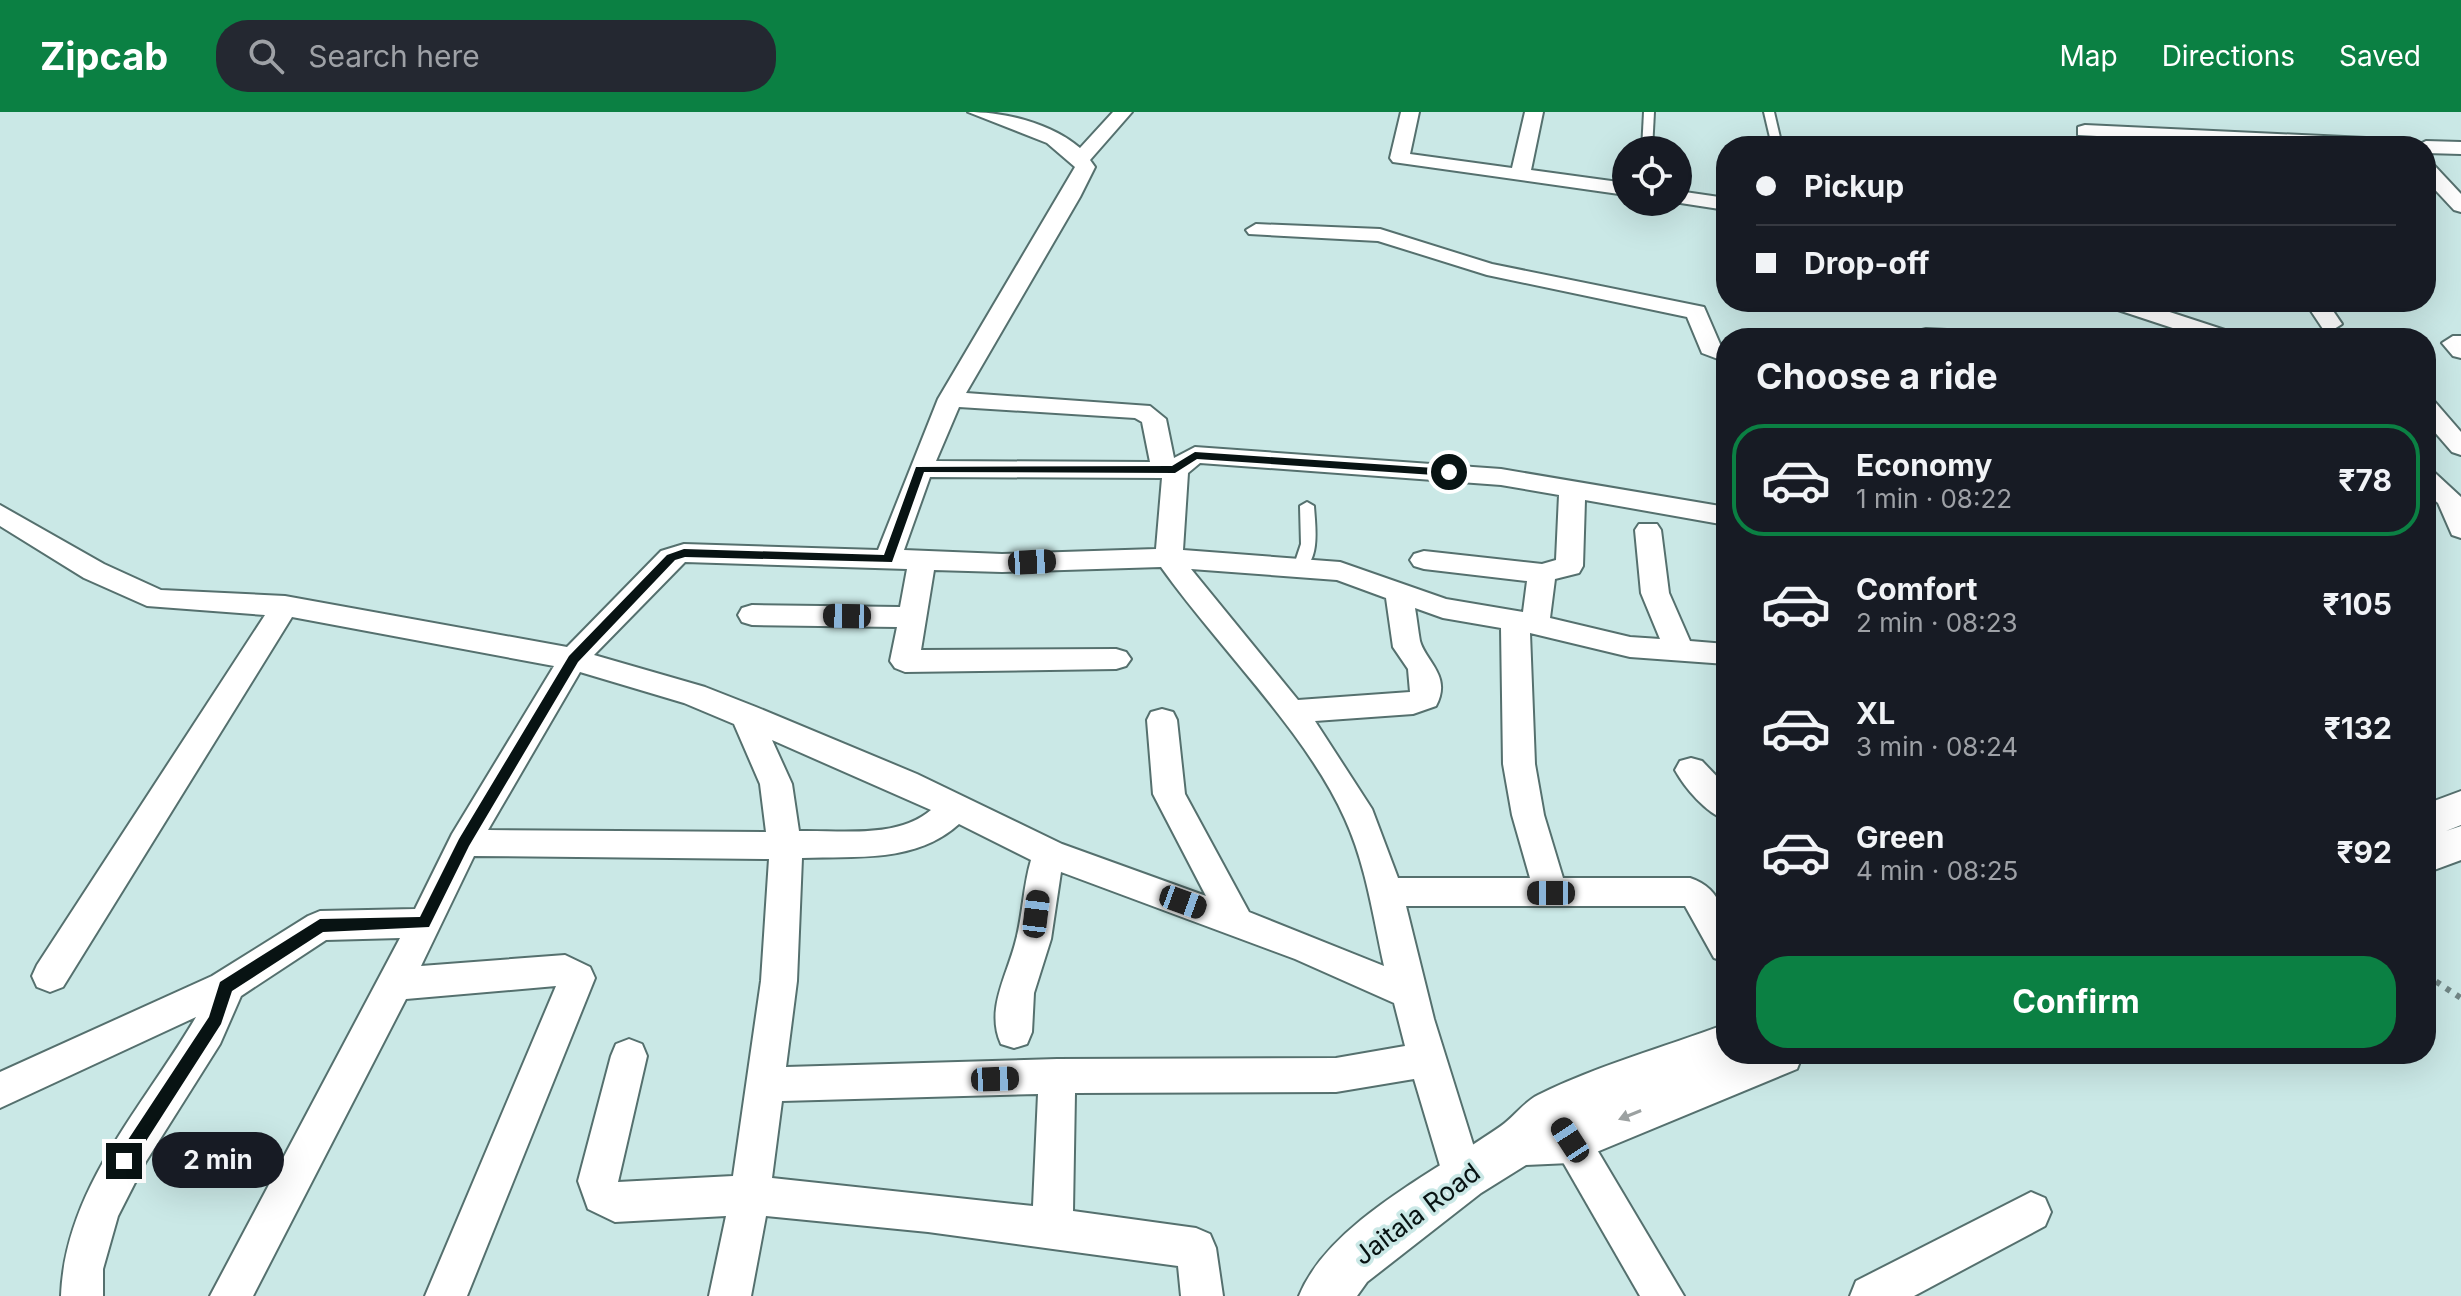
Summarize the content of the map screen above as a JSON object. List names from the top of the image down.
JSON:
{
  "streets": {
    "street": ["Jaitala Road"]
  },
  "page": {
    "header": "Zipcab",
    "search": "Search here",
    "nav": ["Map", "Directions", "Saved"],
    "banner": ["Pickup", "Drop-off"],
    "heading": "Choose a ride",
    "list": [
      {
        "name": "Economy",
        "note": "1 min · 08:22",
        "value": "₹78"
      },
      {
        "name": "Comfort",
        "note": "2 min · 08:23",
        "value": "₹105"
      },
      {
        "name": "XL",
        "note": "3 min · 08:24",
        "value": "₹132"
      },
      {
        "name": "Green",
        "note": "4 min · 08:25",
        "value": "₹92"
      }
    ],
    "buttons": "Confirm",
    "bubble": "2 min"
  }
}
